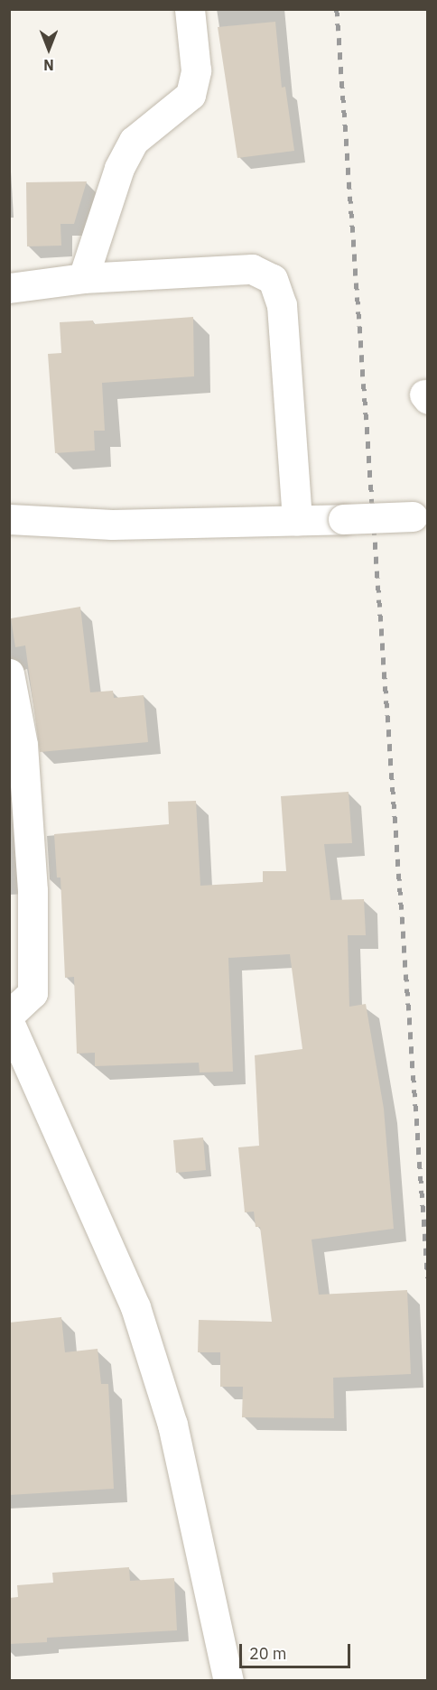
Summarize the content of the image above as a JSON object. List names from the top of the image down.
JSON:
{
  "scale_bar": "20 m",
  "north": "bottom"
}
